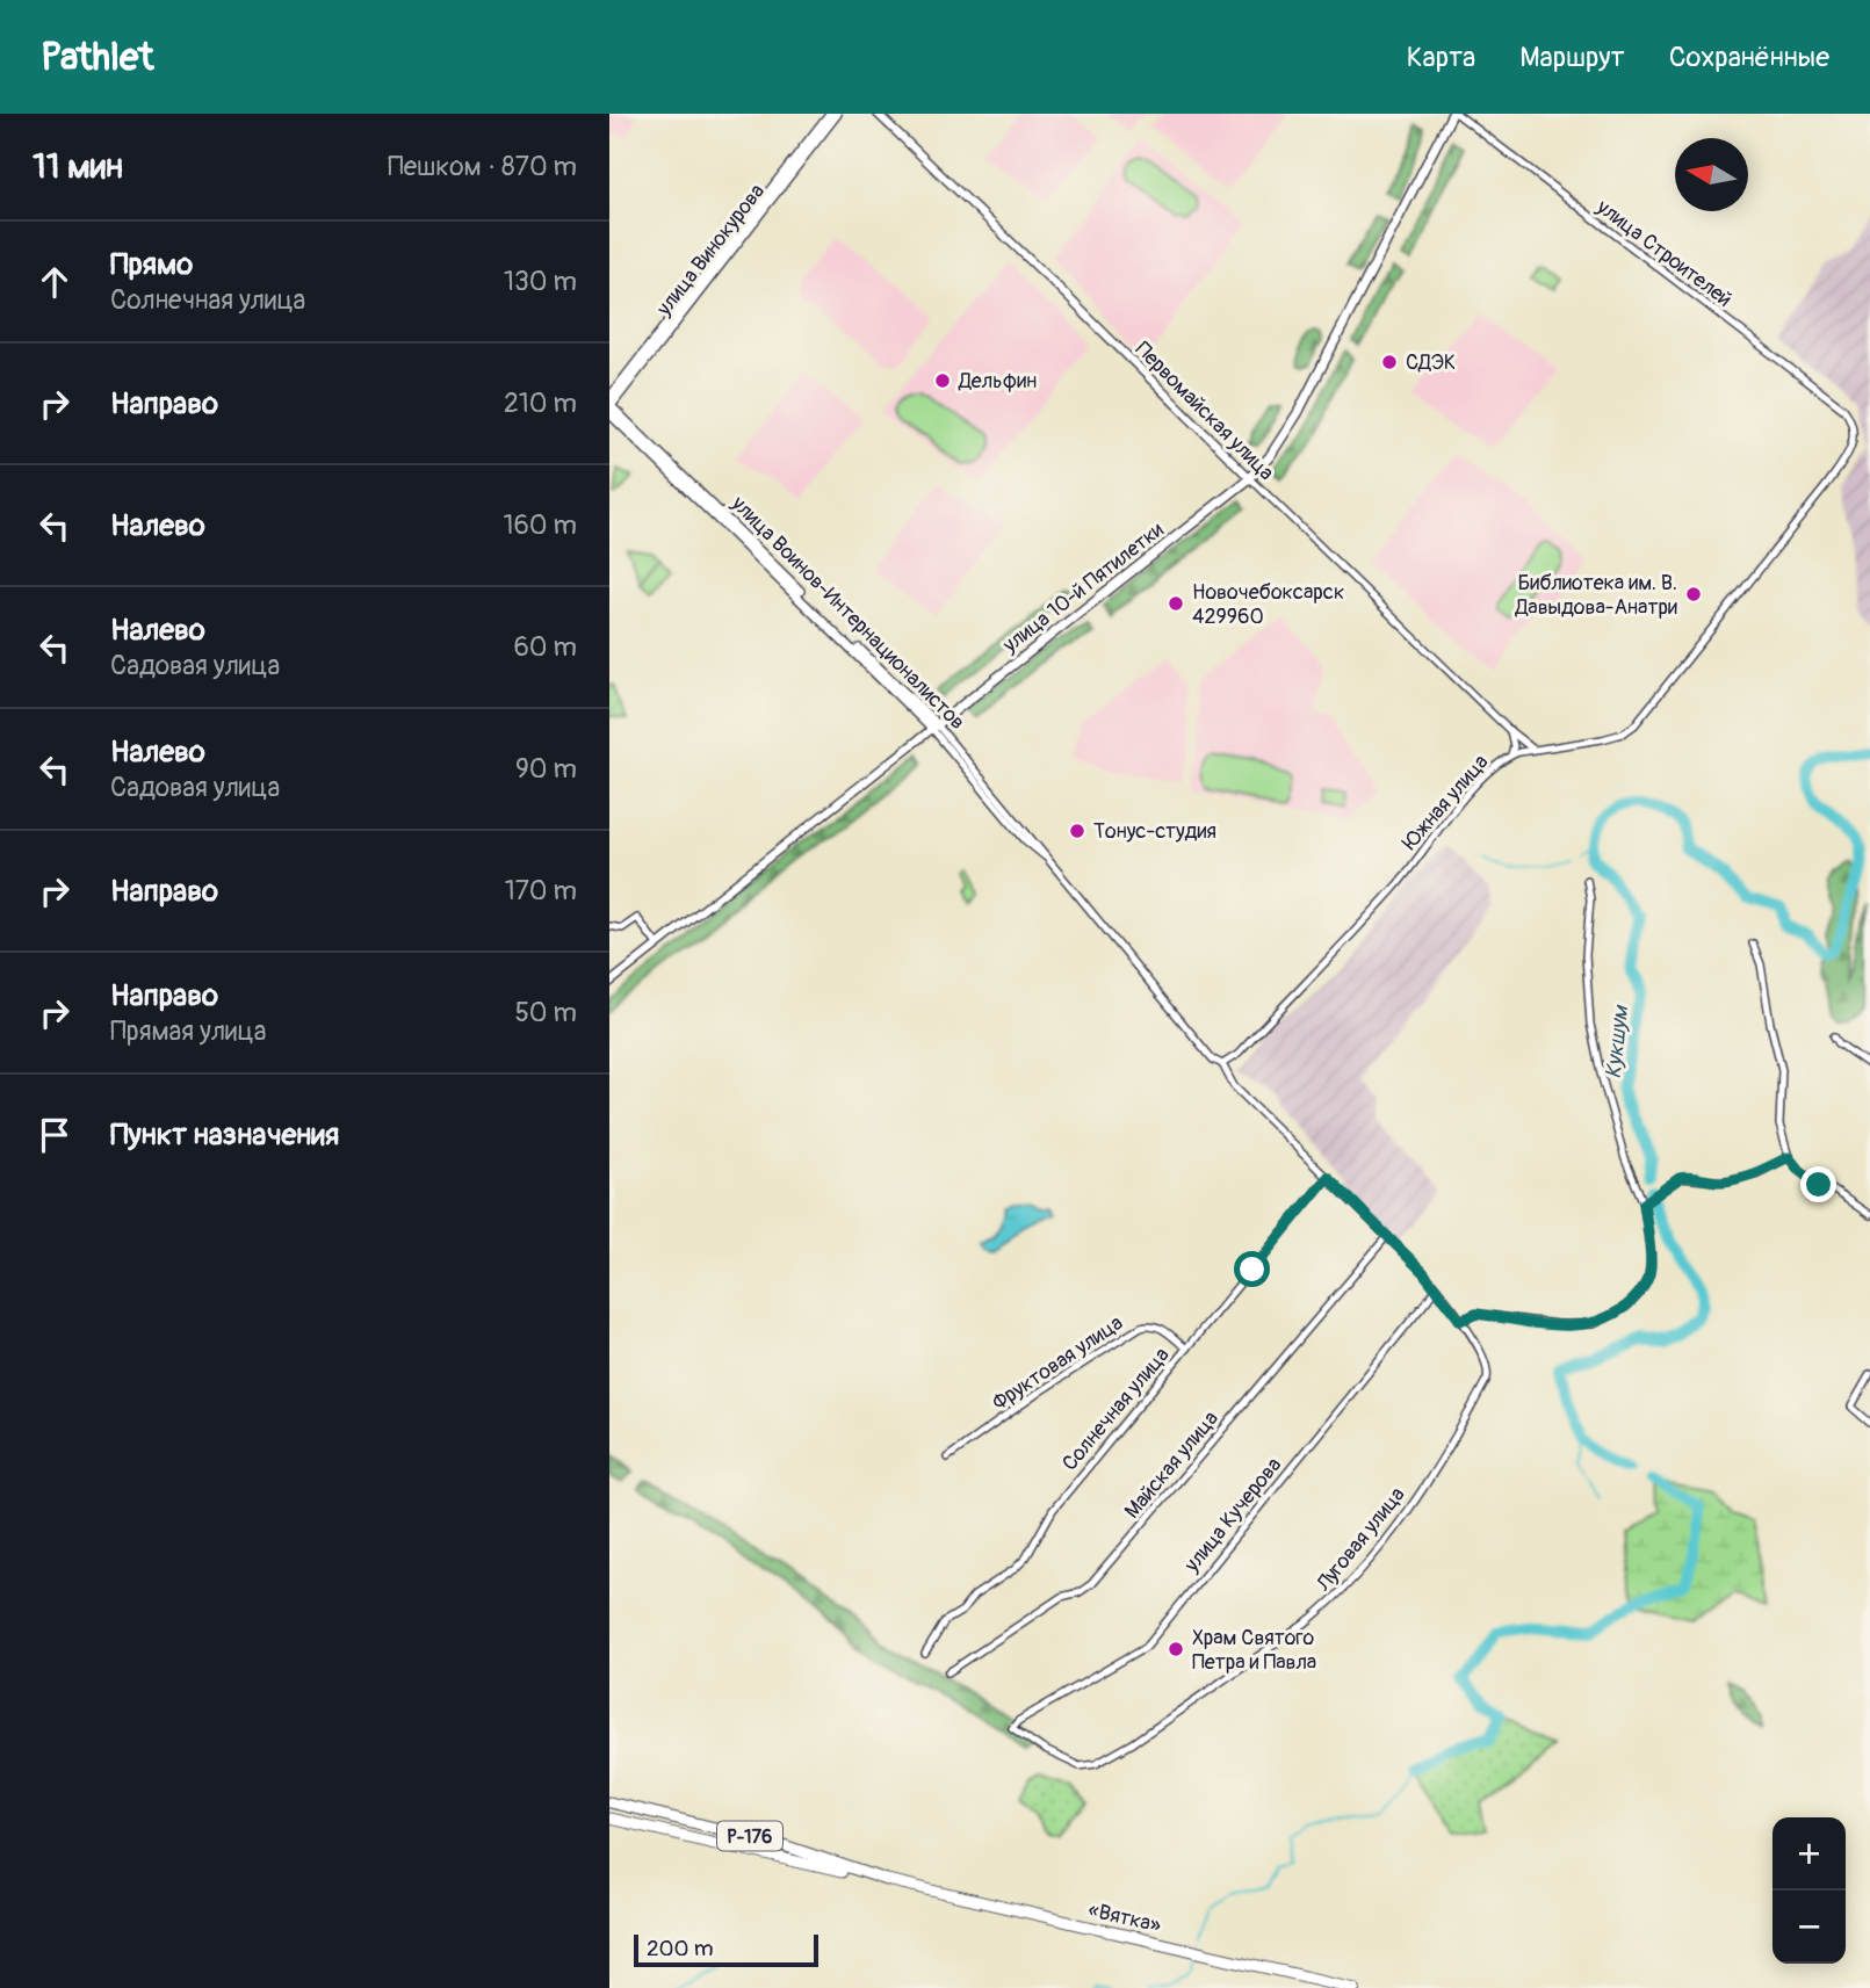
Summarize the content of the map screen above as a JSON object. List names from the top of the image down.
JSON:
{
  "streets": {
    "highway": ["Р-176", "«Вятка»"],
    "main road": ["улица Винокурова", "улица 10-й Пятилетки", "улица Воинов-Интернационалистов"],
    "street": [
      "улица Строителей",
      "Первомайская улица",
      "Южная улица",
      "Фруктовая улица",
      "Солнечная улица",
      "Майская улица",
      "улица Кучерова",
      "Луговая улица"
    ]
  },
  "crossings": [
    ["улица Винокурова", "улица Воинов-Интернационалистов"],
    ["улица Строителей", "улица 10-й Пятилетки"],
    ["улица Строителей", "Южная улица"],
    ["Первомайская улица", "улица 10-й Пятилетки"],
    ["Первомайская улица", "Южная улица"],
    ["улица 10-й Пятилетки", "улица Воинов-Интернационалистов"],
    ["улица Воинов-Интернационалистов", "Южная улица"],
    ["улица Воинов-Интернационалистов", "Солнечная улица"],
    ["улица Воинов-Интернационалистов", "Майская улица"],
    ["улица Воинов-Интернационалистов", "улица Кучерова"],
    ["улица Воинов-Интернационалистов", "Луговая улица"],
    ["Фруктовая улица", "Солнечная улица"],
    ["улица Кучерова", "Луговая улица"]
  ],
  "water": ["Кукшум"],
  "places": [
    "СДЭК",
    "Дельфин",
    "Библиотека им. В. Давыдова-Анатри",
    "Новочебоксарск 429960",
    "Тонус-студия",
    "Храм Святого Петра и Павла"
  ],
  "scale_bar": "200 m",
  "north": "left",
  "page": {
    "header": "Pathlet",
    "nav": ["Карта", "Маршрут", "Сохранённые"],
    "heading": ["11 мин", "Пешком · 870 m"],
    "list": [
      ["Прямо", "Солнечная улица", "130 m"],
      ["Направо", "210 m"],
      ["Налево", "160 m"],
      ["Налево", "Садовая улица", "60 m"],
      ["Налево", "Садовая улица", "90 m"],
      ["Направо", "170 m"],
      ["Направо", "Прямая улица", "50 m"],
      "Пункт назначения"
    ],
    "map_buttons": ["+", "−"],
    "scale": "200 m"
  }
}
